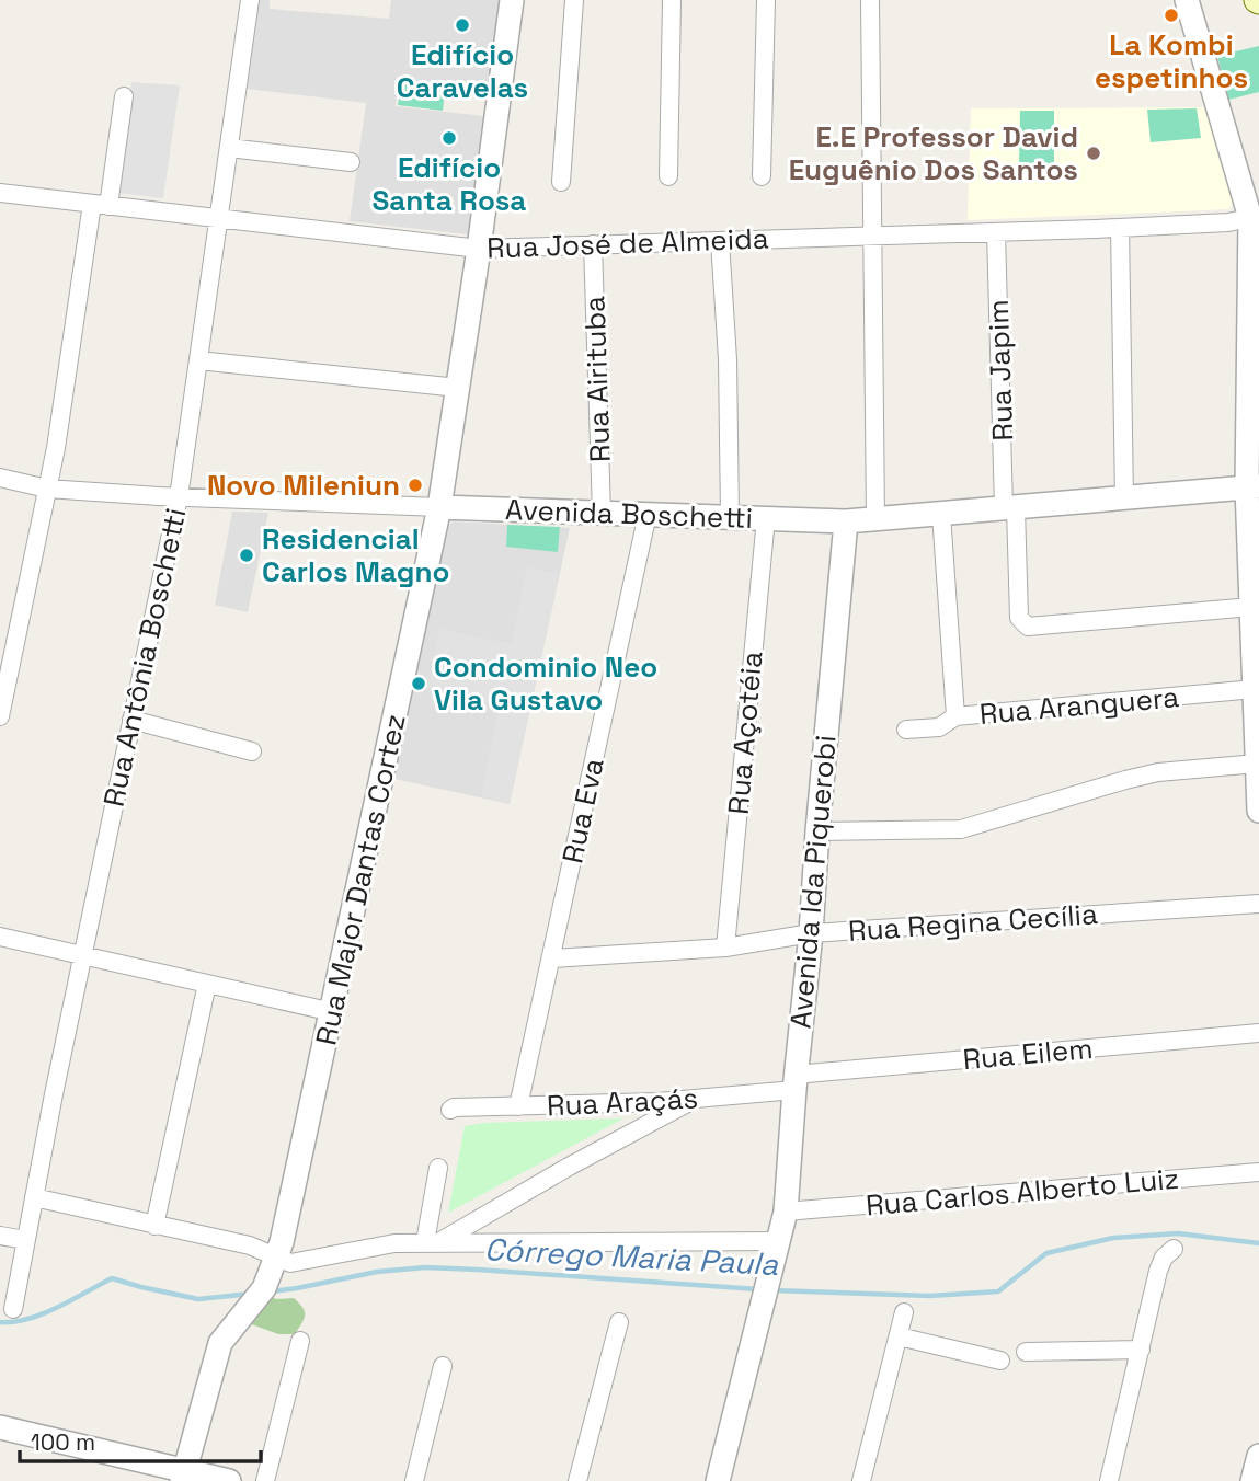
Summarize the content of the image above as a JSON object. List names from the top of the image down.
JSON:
{
  "streets": {
    "street": [
      "Rua José de Almeida",
      "Rua Japim",
      "Rua Airituba",
      "Avenida Boschetti",
      "Rua Antônia Boschetti",
      "Rua Aranguera",
      "Rua Açotéia",
      "Rua Eva",
      "Rua Major Dantas Cortez",
      "Avenida Ida Piquerobi",
      "Rua Regina Cecília",
      "Rua Eilem",
      "Rua Araçás",
      "Rua Carlos Alberto Luiz"
    ]
  },
  "crossings": [
    ["Rua José de Almeida", "Rua Japim"],
    ["Rua José de Almeida", "Rua Airituba"],
    ["Rua José de Almeida", "Rua Antônia Boschetti"],
    ["Rua José de Almeida", "Rua Major Dantas Cortez"],
    ["Rua Japim", "Avenida Boschetti"],
    ["Rua Airituba", "Avenida Boschetti"],
    ["Avenida Boschetti", "Rua Antônia Boschetti"],
    ["Avenida Boschetti", "Rua Açotéia"],
    ["Avenida Boschetti", "Rua Eva"],
    ["Avenida Boschetti", "Rua Major Dantas Cortez"],
    ["Avenida Boschetti", "Avenida Ida Piquerobi"],
    ["Rua Açotéia", "Rua Regina Cecília"],
    ["Rua Eva", "Rua Regina Cecília"],
    ["Rua Eva", "Rua Araçás"],
    ["Avenida Ida Piquerobi", "Rua Regina Cecília"],
    ["Avenida Ida Piquerobi", "Rua Eilem"],
    ["Avenida Ida Piquerobi", "Rua Araçás"],
    ["Avenida Ida Piquerobi", "Rua Carlos Alberto Luiz"],
    ["Rua Eilem", "Rua Araçás"]
  ],
  "water": ["Córrego Maria Paula"],
  "places": [
    "La Kombi espetinhos",
    "Edifício Caravelas",
    "Edifício Santa Rosa",
    "E.E Professor David Euguênio Dos Santos",
    "Novo Mileniun",
    "Residencial Carlos Magno",
    "Condominio Neo Vila Gustavo"
  ],
  "scale_bar": "100 m"
}
